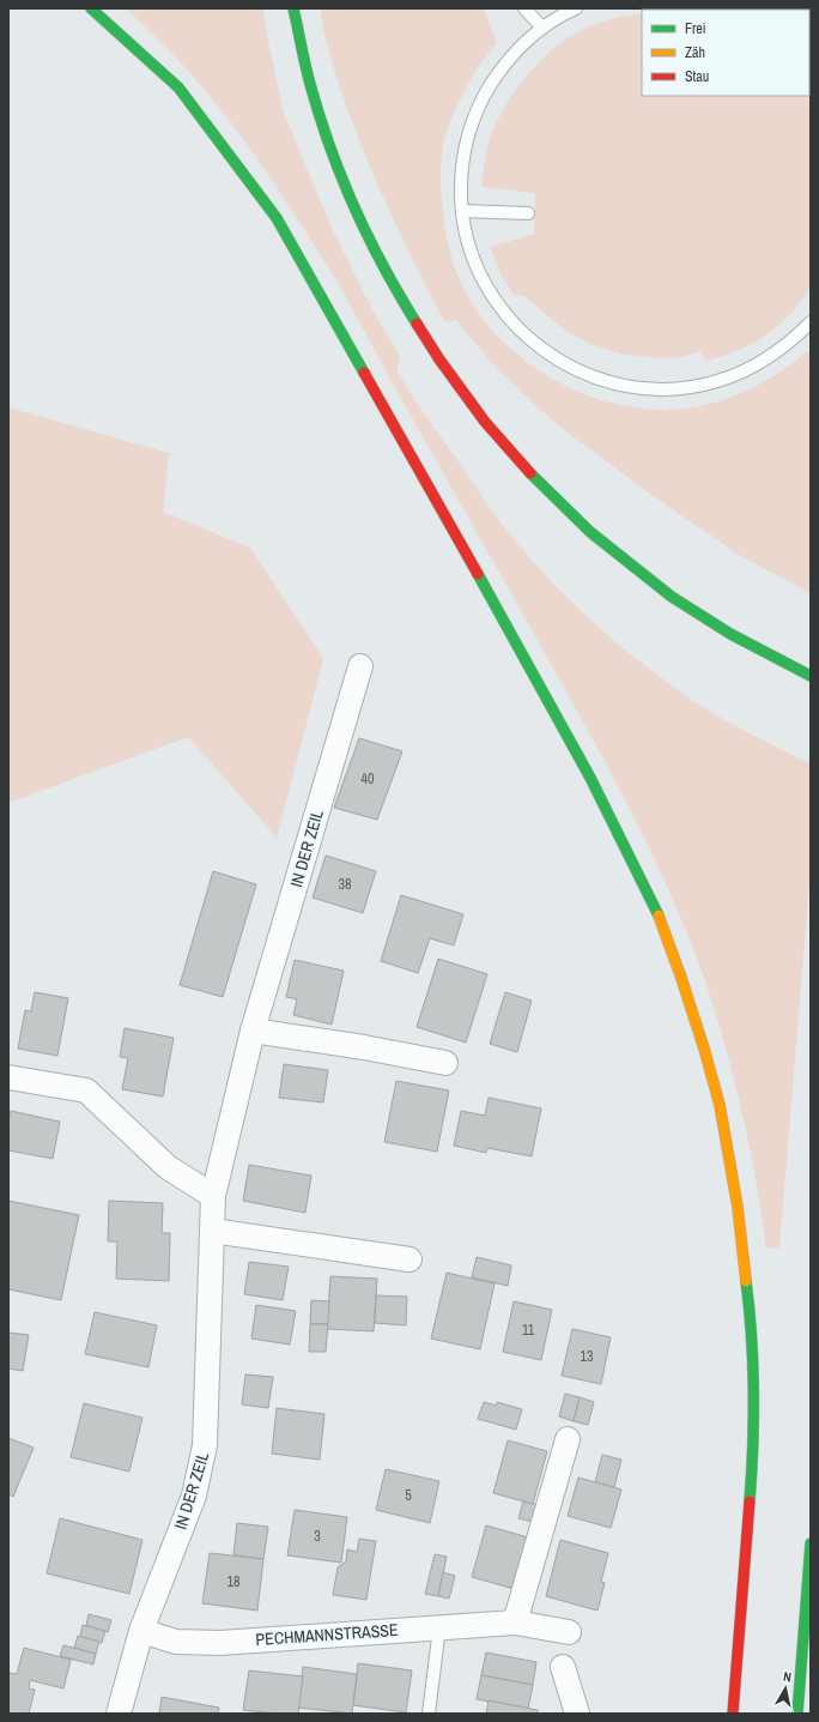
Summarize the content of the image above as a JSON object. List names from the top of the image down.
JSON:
{
  "streets": {
    "street": ["IN DER ZEIL", "PECHMANNSTRASSE"]
  },
  "crossings": [
    ["IN DER ZEIL", "PECHMANNSTRASSE"]
  ],
  "house_numbers": [
    "40",
    "38",
    "11",
    "13",
    "5",
    "3",
    "18"
  ],
  "legend": ["Frei", "Zäh", "Stau"],
  "north": "top"
}
